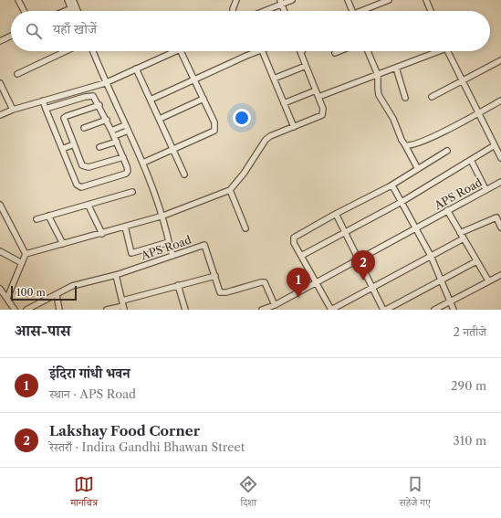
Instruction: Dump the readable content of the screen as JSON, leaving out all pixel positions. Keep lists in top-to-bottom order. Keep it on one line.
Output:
{"streets":{"street":["APS Road"]},"scale_bar":"100 m","page":{"search":"यहाँ खोजें","pins":["2","1"],"scale":"100 m","heading":["आस-पास","2 नतीजे"],"list":[{"mark":"1","name":"इंदिरा गांधी भवन","note":"स्थान · APS Road","value":"290 m"},{"mark":"2","name":"Lakshay Food Corner","note":"रेस्तराँ · Indira Gandhi Bhawan Street","value":"310 m"}],"nav":["मानचित्र","दिशा","सहेजे गए"]}}
